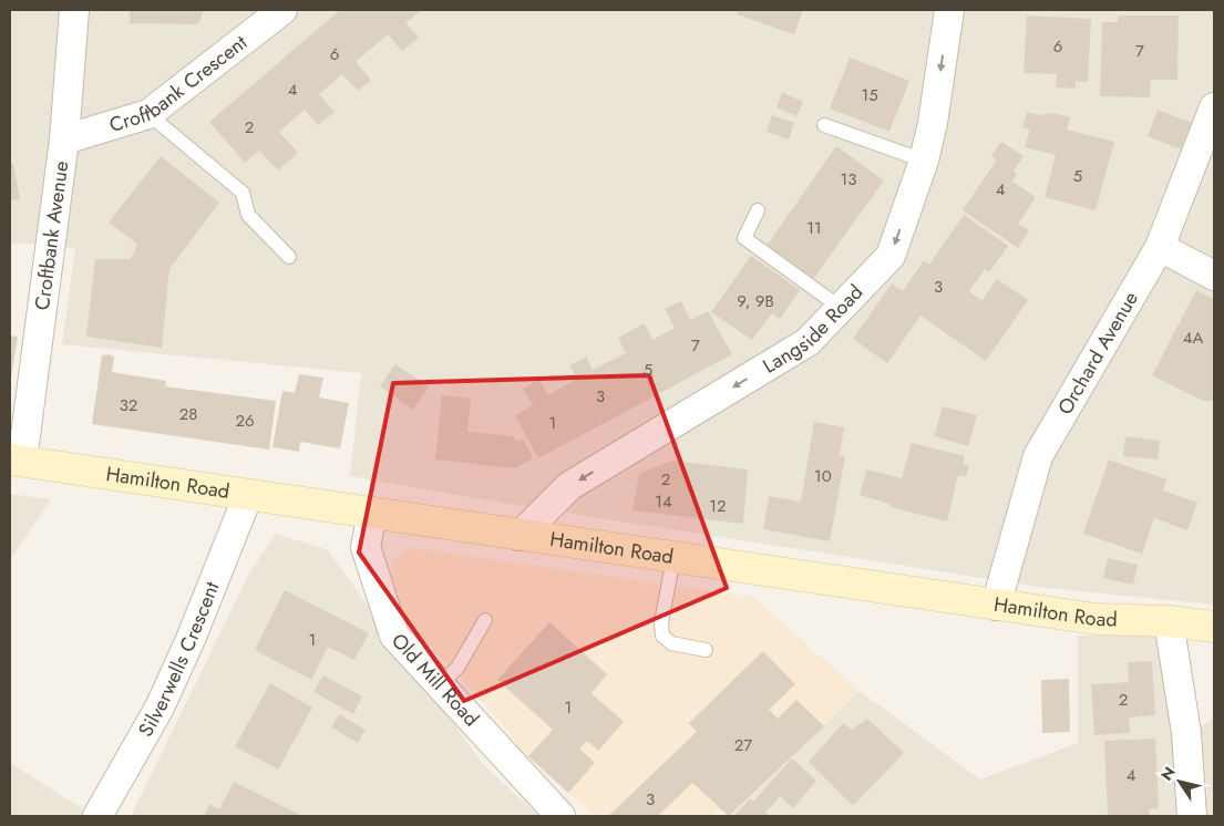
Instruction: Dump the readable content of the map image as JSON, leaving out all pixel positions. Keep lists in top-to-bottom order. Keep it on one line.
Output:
{"streets":{"main road":["Hamilton Road"],"street":["Croftbank Crescent","Croftbank Avenue","Langside Road","Orchard Avenue","Silverwells Crescent","Old Mill Road"]},"crossings":[["Croftbank Crescent","Croftbank Avenue"],["Croftbank Avenue","Hamilton Road"],["Langside Road","Hamilton Road"],["Orchard Avenue","Hamilton Road"],["Hamilton Road","Silverwells Crescent"],["Hamilton Road","Old Mill Road"]],"one_way":["Langside Road"],"house_numbers":["6","7","6","4","15","2","5","13","4","11","3","9, 9B","4A","7","5","3","32","28","26","1","10","2","14","12","1","2","1","27","4","3"],"north":"top left"}
